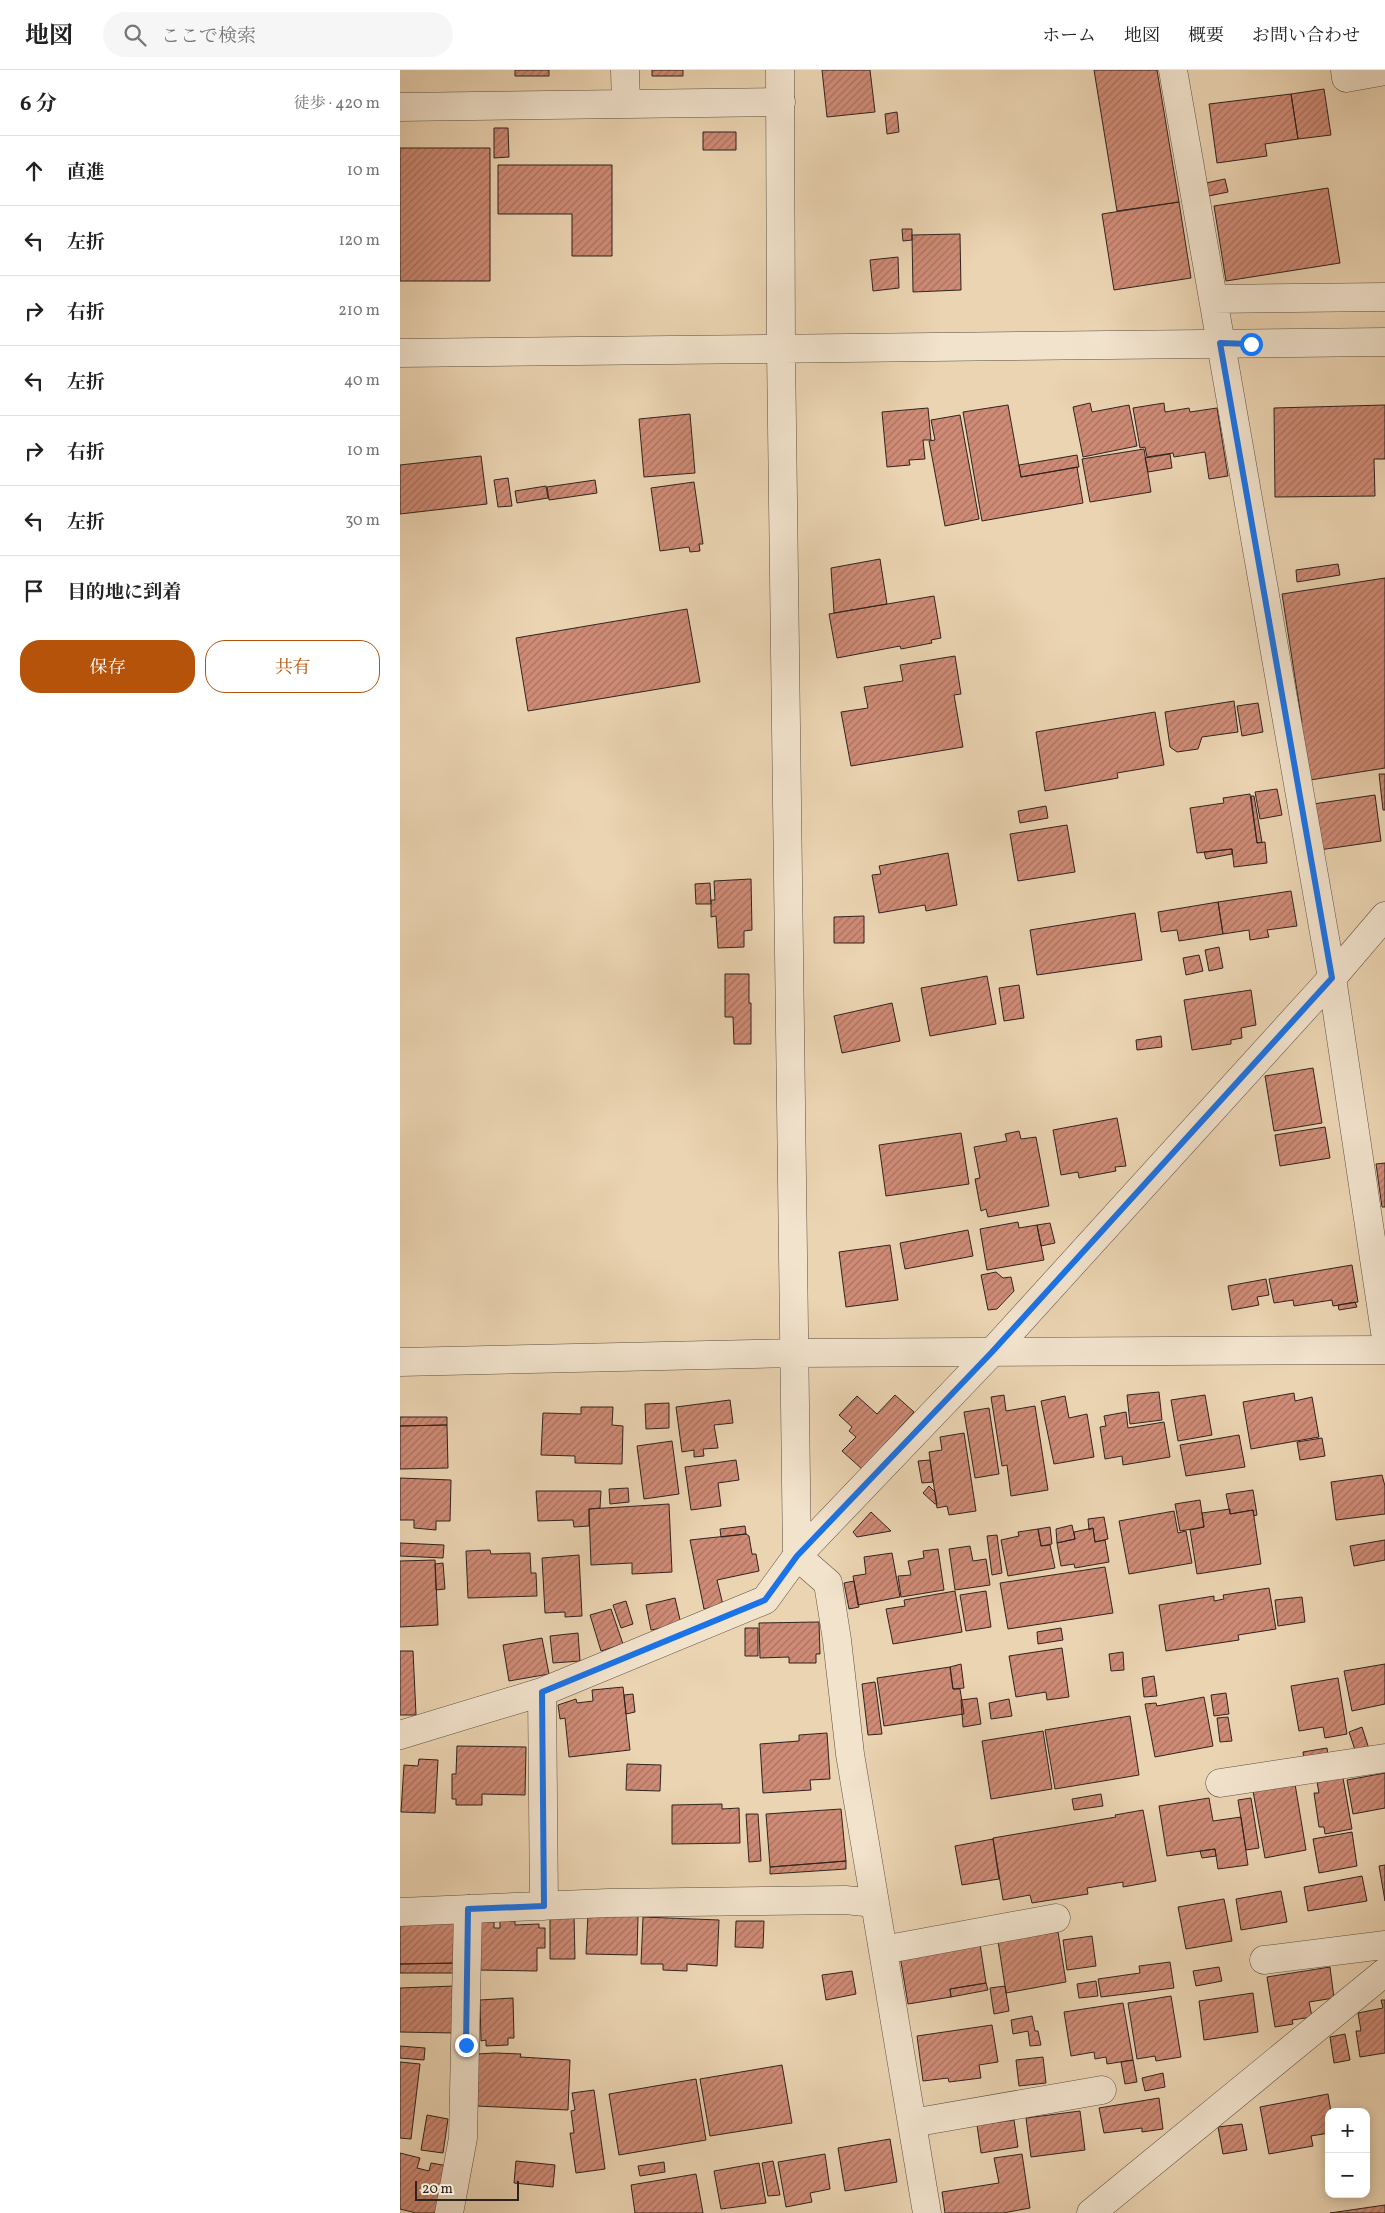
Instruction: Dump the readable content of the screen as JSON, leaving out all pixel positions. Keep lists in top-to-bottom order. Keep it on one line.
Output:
{"scale_bar":"20 m","page":{"header":"地図","search":"ここで検索","nav":["ホーム","地図","概要","お問い合わせ"],"heading":["6 分","徒歩 · 420 m"],"list":[["直進","10 m"],["左折","120 m"],["右折","210 m"],["左折","40 m"],["右折","10 m"],["左折","30 m"],"目的地に到着"],"buttons":["保存","共有"],"map_buttons":["+","−"],"scale":"20 m"}}
